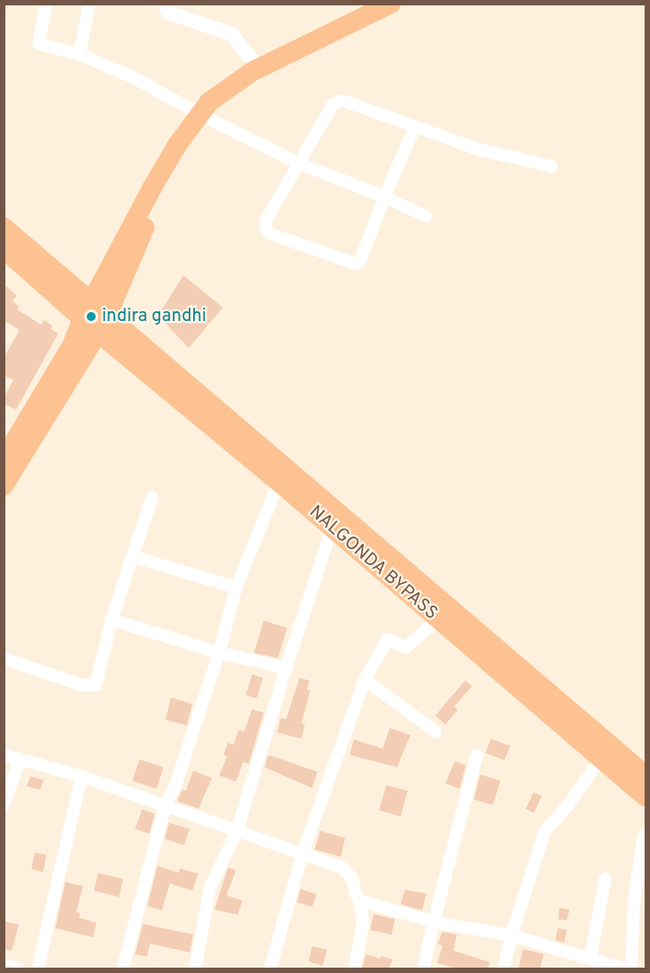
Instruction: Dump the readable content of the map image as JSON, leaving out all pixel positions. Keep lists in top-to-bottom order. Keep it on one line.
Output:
{"streets":{"highway":["NALGONDA BYPASS"]},"places":["indira gandhi"]}
